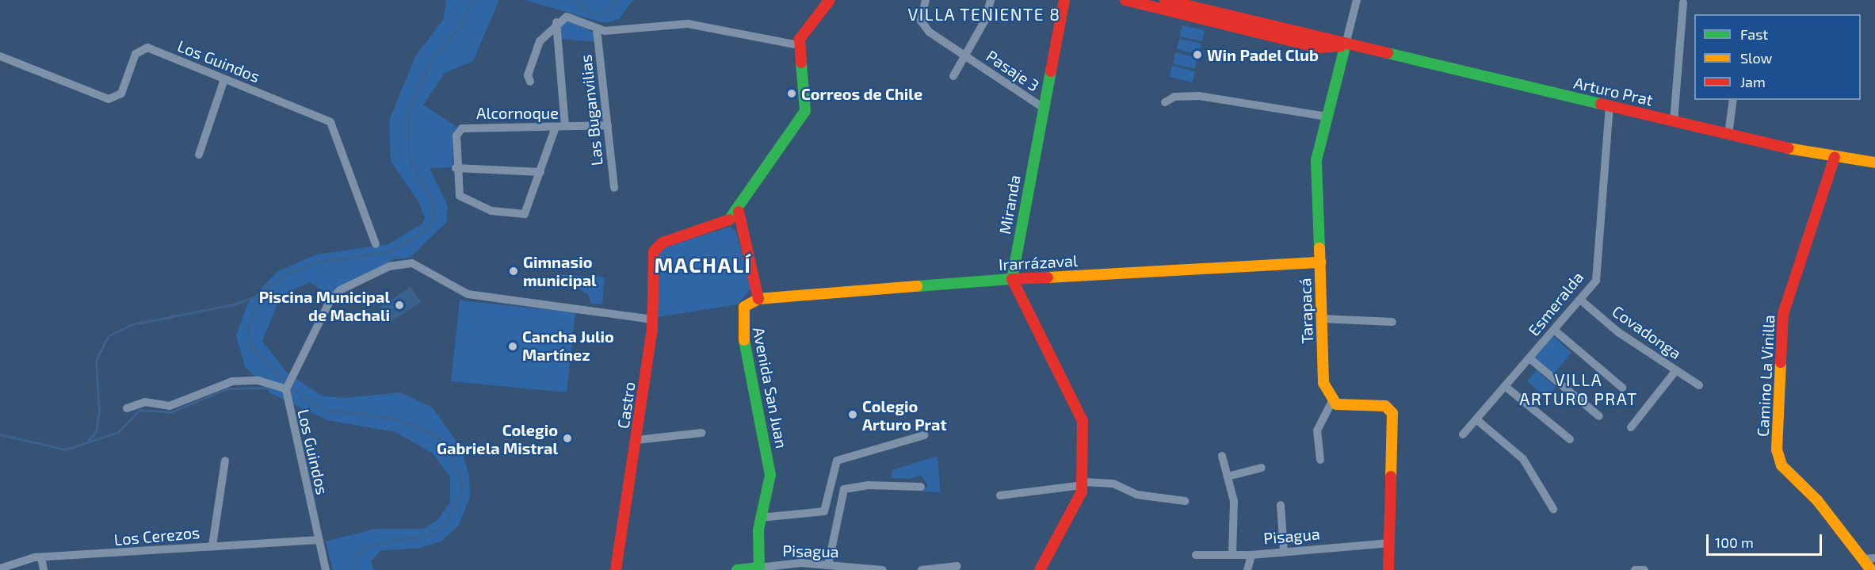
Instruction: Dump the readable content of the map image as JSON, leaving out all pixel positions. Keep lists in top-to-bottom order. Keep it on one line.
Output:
{"streets":{"main road":["Arturo Prat","Miranda","Irarrázaval","Tarapacá","Camino La Vinilla","Avenida San Juan","Castro","Pisagua"],"street":["Los Guindos","Pasaje 3","Las Buganvilias","Alcornoque","Esmeralda","Covadonga","Los Cerezos"]},"crossings":[["Los Guindos","Los Cerezos"],["Pasaje 3","Miranda"],["Arturo Prat","Esmeralda"],["Arturo Prat","Tarapacá"],["Arturo Prat","Camino La Vinilla"],["Las Buganvilias","Alcornoque"],["Miranda","Irarrázaval"],["Irarrázaval","Tarapacá"],["Irarrázaval","Avenida San Juan"],["Esmeralda","Covadonga"],["Avenida San Juan","Pisagua"]],"districts":["VILLA TENIENTE 8","MACHALÍ","VILLA ARTURO PRAT"],"places":["Win Padel Club","Correos de Chile","Gimnasio municipal","Piscina Municipal de Machali","Cancha Julio Martínez","Colegio Arturo Prat","Colegio Gabriela Mistral"],"legend":["Fast","Slow","Jam"],"scale_bar":"100 m"}
